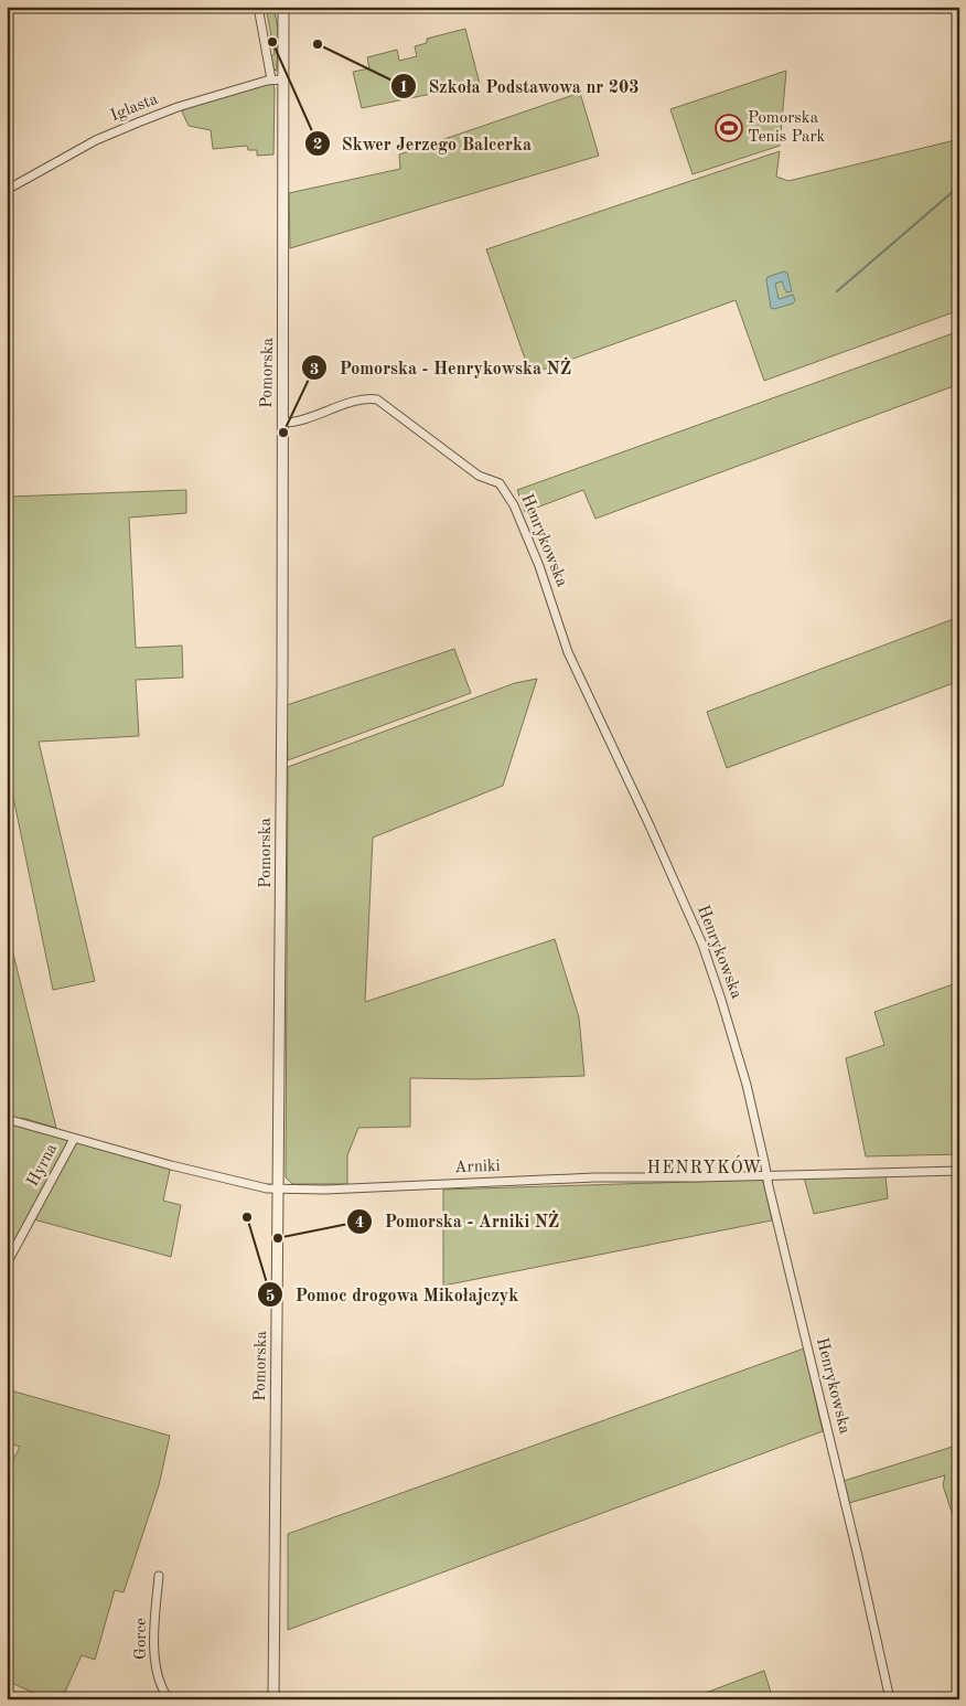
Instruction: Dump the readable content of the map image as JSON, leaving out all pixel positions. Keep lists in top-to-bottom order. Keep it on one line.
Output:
{"streets":{"street":["Iglasta","Pomorska","Henrykowska","Hyrna","Arniki","Gorce"]},"crossings":[["Iglasta","Pomorska"],["Pomorska","Henrykowska"],["Pomorska","Arniki"],["Henrykowska","Arniki"],["Hyrna","Arniki"]],"districts":["HENRYKÓW"],"places":{"other":["Skwer Jerzego Balcerka","Szkoła Podstawowa nr 203","Pomorska - Henrykowska NŻ","Pomoc drogowa Mikołajczyk","Pomorska - Arniki NŻ"],"sports":["Pomorska Tenis Park"]}}
